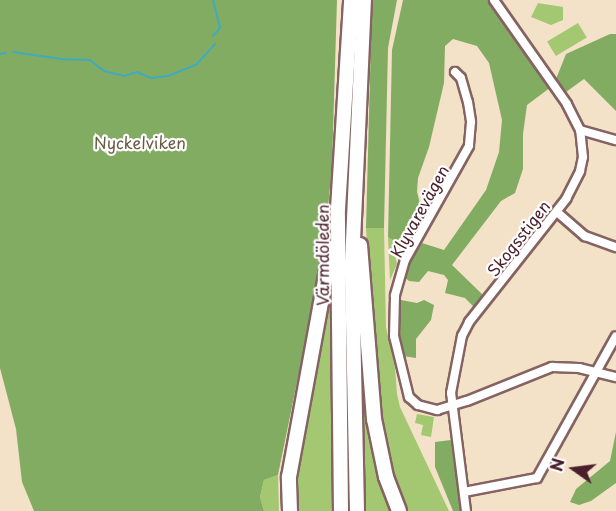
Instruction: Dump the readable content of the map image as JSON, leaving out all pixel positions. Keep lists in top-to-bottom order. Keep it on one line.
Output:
{"streets":{"highway":["Värmdöleden"],"street":["Klyvarevägen","Skogsstigen"]},"crossings":[["Klyvarevägen","Skogsstigen"]],"parks":["Nyckelviken"],"north":"left"}
